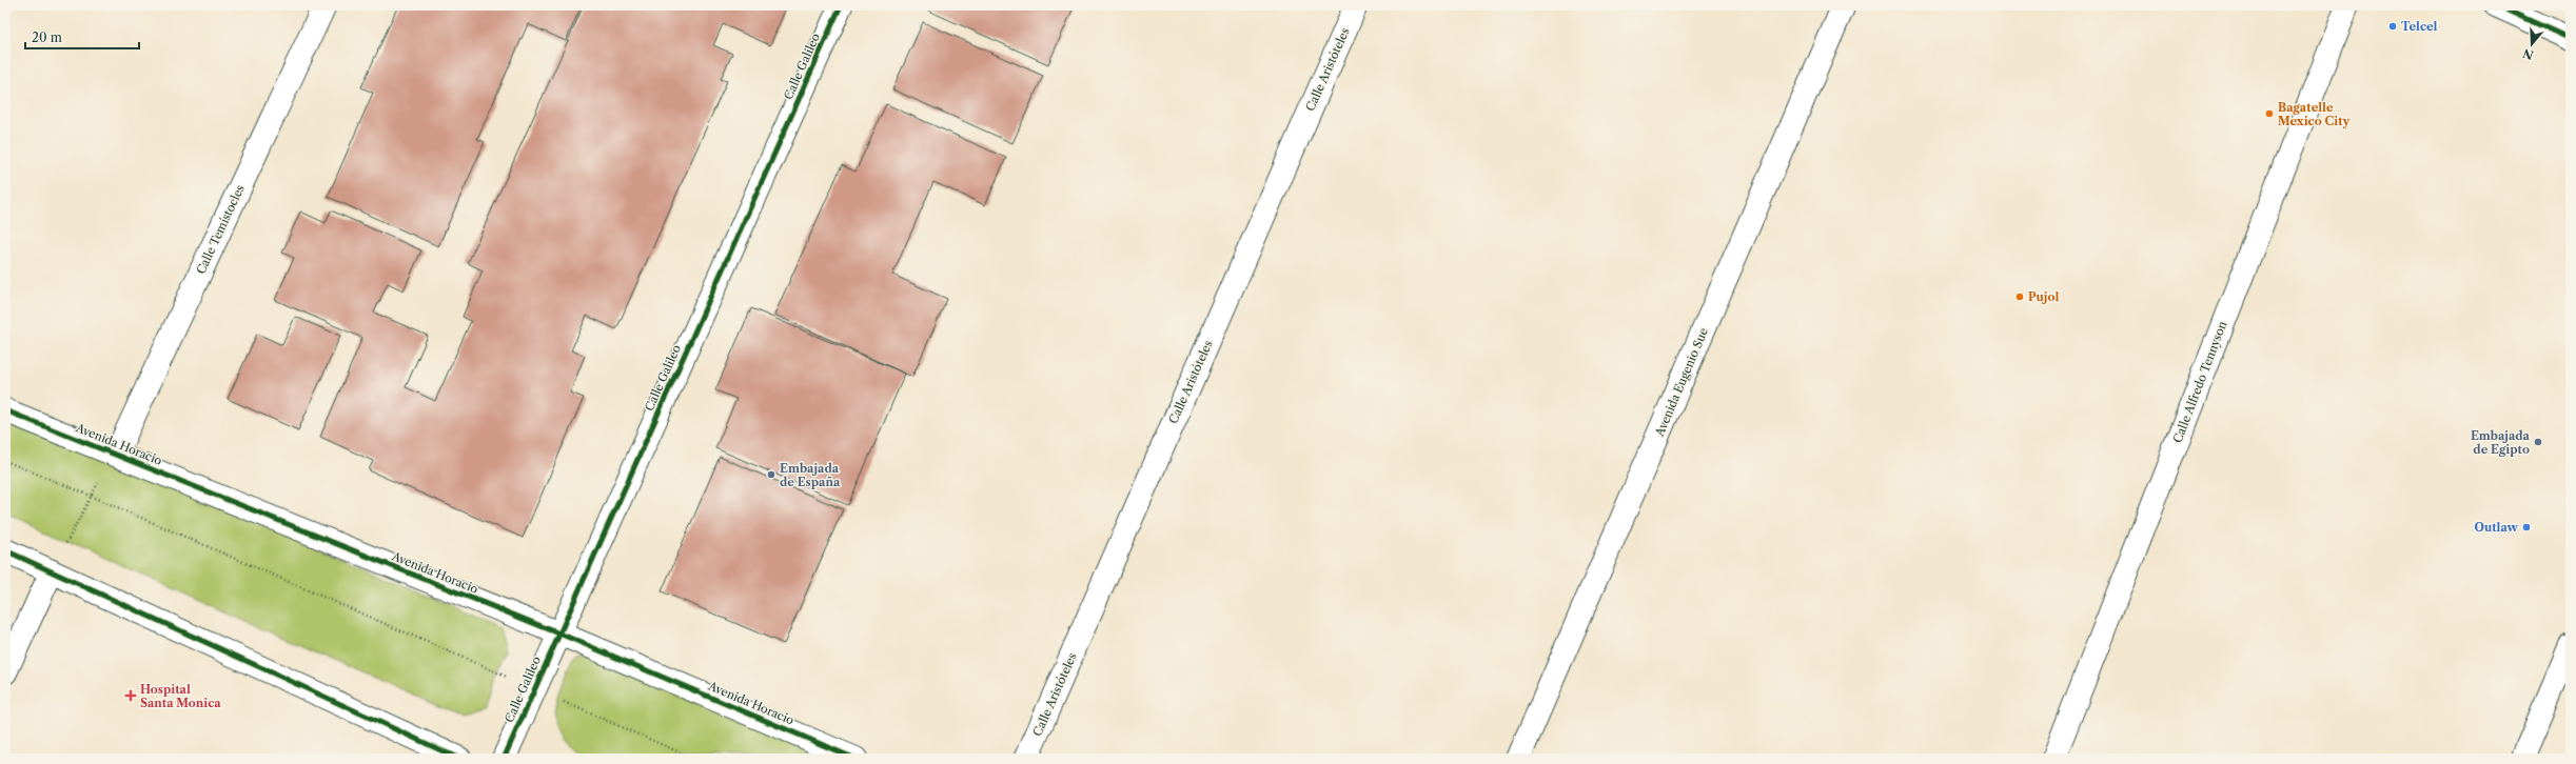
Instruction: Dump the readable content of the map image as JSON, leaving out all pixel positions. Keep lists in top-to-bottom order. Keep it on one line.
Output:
{"streets":{"street":["Calle Galileo","Calle Aristóteles","Calle Temístocles","Avenida Eugenio Sue","Calle Alfredo Tennyson","Avenida Horacio"]},"crossings":[["Calle Galileo","Avenida Horacio"],["Calle Temístocles","Avenida Horacio"]],"places":{"other":["Telcel","Bagatelle Mexico City","Pujol","Embajada de Egipto","Embajada de España","Outlaw"],"health":["Hospital Santa Monica"]},"scale_bar":"20 m","north":"bottom"}
